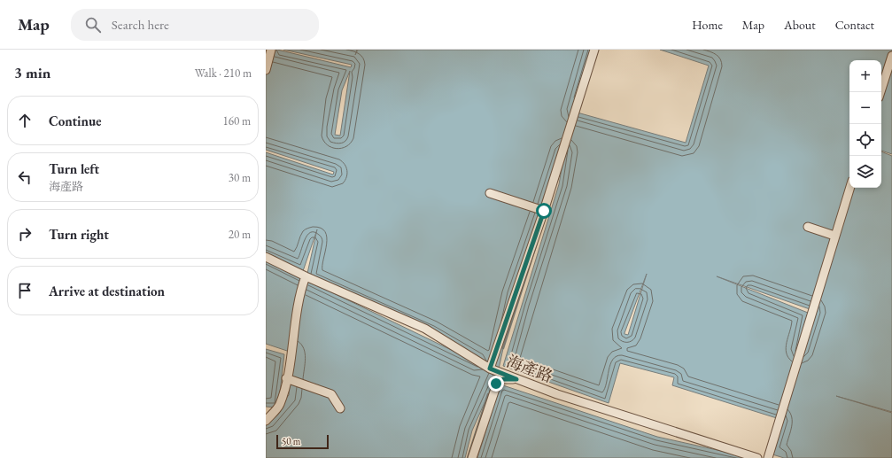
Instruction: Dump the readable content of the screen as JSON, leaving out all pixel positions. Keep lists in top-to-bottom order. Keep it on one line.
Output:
{"streets":{"street":["海產路"]},"scale_bar":"50 m","page":{"header":"Map","search":"Search here","nav":["Home","Map","About","Contact"],"heading":["3 min","Walk · 210 m"],"map_buttons":["+","−"],"list":[["Continue","160 m"],["Turn left","海產路","30 m"],["Turn right","20 m"],"Arrive at destination"],"scale":"50 m"}}
